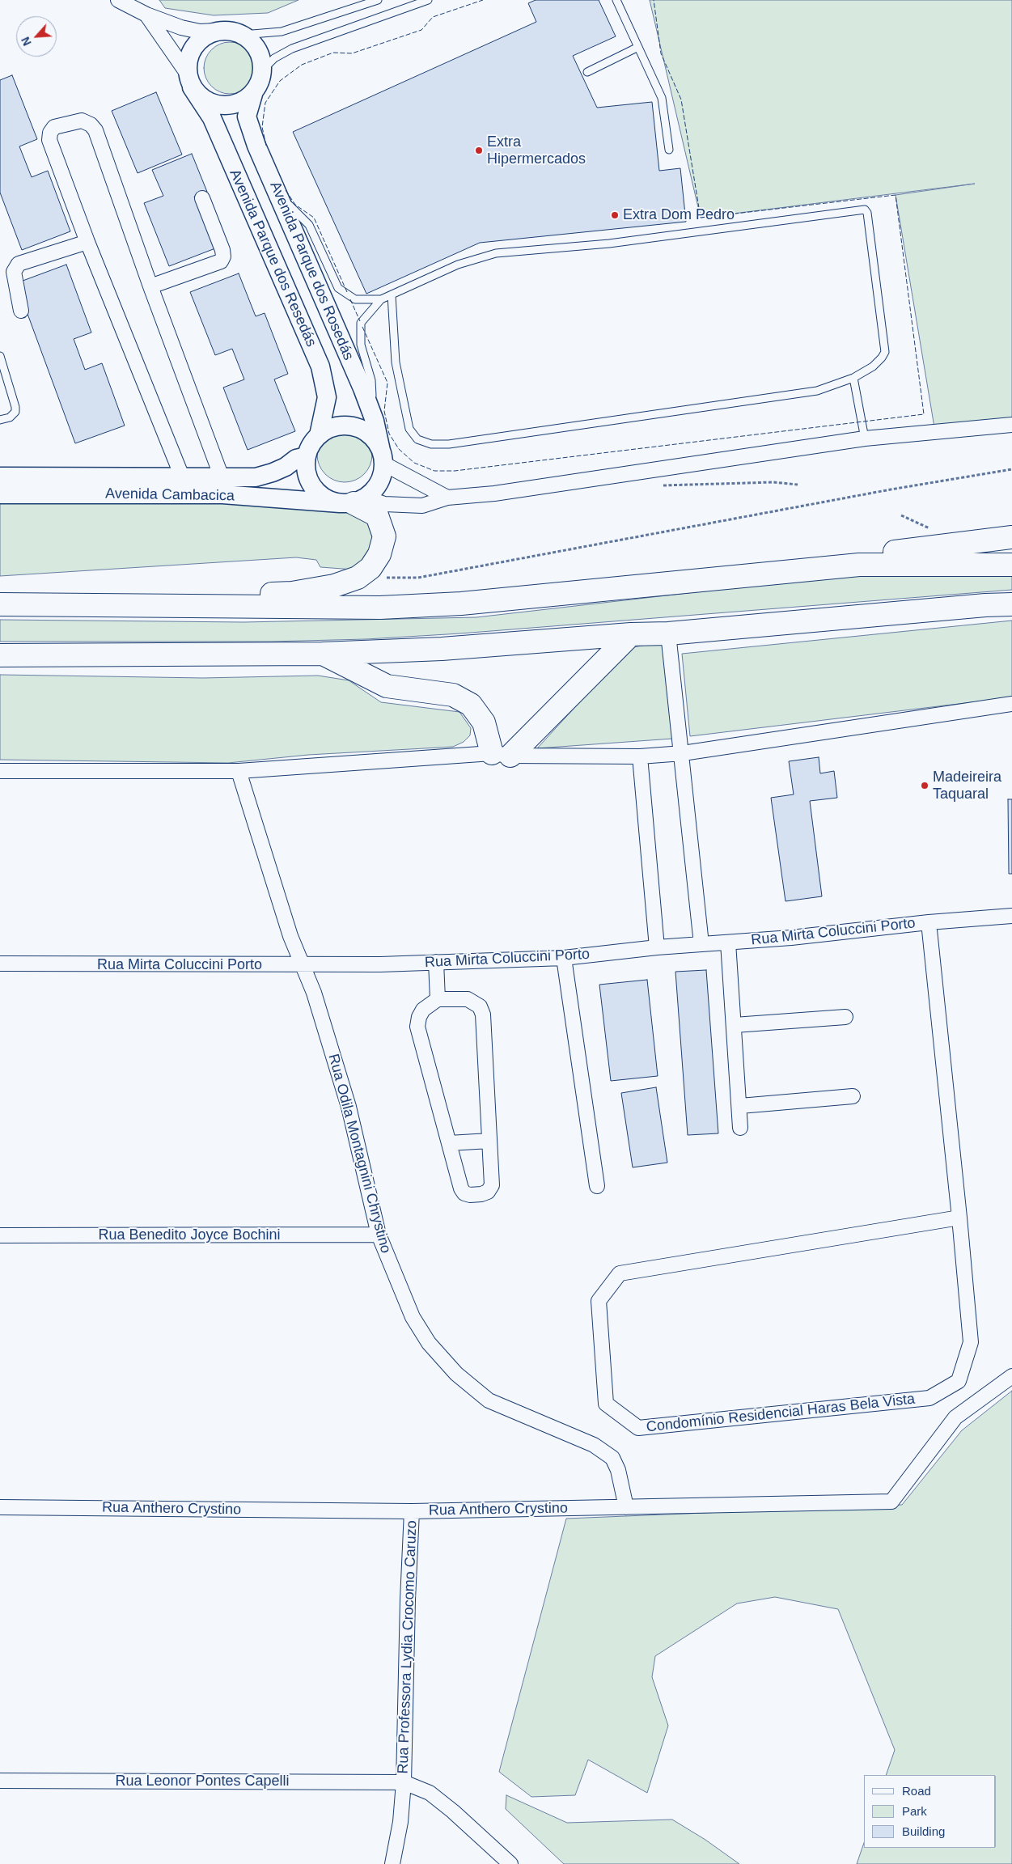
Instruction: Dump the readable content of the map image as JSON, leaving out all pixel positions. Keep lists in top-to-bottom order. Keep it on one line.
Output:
{"streets":{"street":["Avenida Parque dos Resedás","Avenida Parque dos Rosedás","Avenida Cambacica","Rua Mirta Coluccini Porto","Rua Odila Montagnini Chrystino","Rua Benedito Joyce Bochini","Condomínio Residencial Haras Bela Vista","Rua Anthero Crystino","Rua Professora Lydia Crocomo Caruzo","Rua Leonor Pontes Capelli"]},"crossings":[["Avenida Parque dos Resedás","Avenida Parque dos Rosedás"],["Avenida Parque dos Resedás","Avenida Cambacica"],["Avenida Parque dos Rosedás","Avenida Cambacica"],["Rua Mirta Coluccini Porto","Rua Odila Montagnini Chrystino"],["Rua Mirta Coluccini Porto","Condomínio Residencial Haras Bela Vista"],["Rua Odila Montagnini Chrystino","Rua Benedito Joyce Bochini"],["Rua Odila Montagnini Chrystino","Rua Anthero Crystino"],["Rua Anthero Crystino","Rua Professora Lydia Crocomo Caruzo"],["Rua Professora Lydia Crocomo Caruzo","Rua Leonor Pontes Capelli"]],"places":["Extra Hipermercados","Extra Dom Pedro","Madeireira Taquaral"],"legend":["Road","Park","Building"],"north":"bottom left"}
